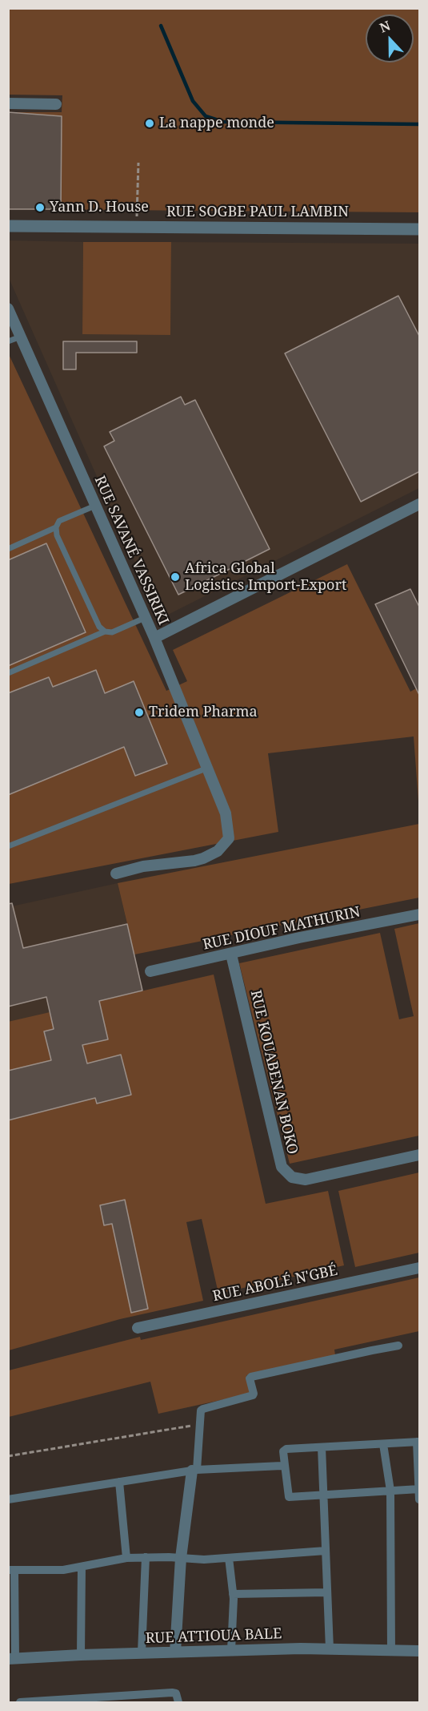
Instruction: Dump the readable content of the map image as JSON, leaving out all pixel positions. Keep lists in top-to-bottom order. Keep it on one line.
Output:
{"streets":{"street":["RUE SOGBE PAUL LAMBIN","RUE SAVANÉ VASSIRIKI","RUE DIOUF MATHURIN","RUE KOUABENAN BOKO","RUE ABOLÉ N'GBÉ","RUE ATTIOUA BALE"]},"crossings":[["RUE DIOUF MATHURIN","RUE KOUABENAN BOKO"]],"places":["La nappe monde","Yann D. House","Africa Global Logistics Import-Export","Tridem Pharma"],"north":"top"}
